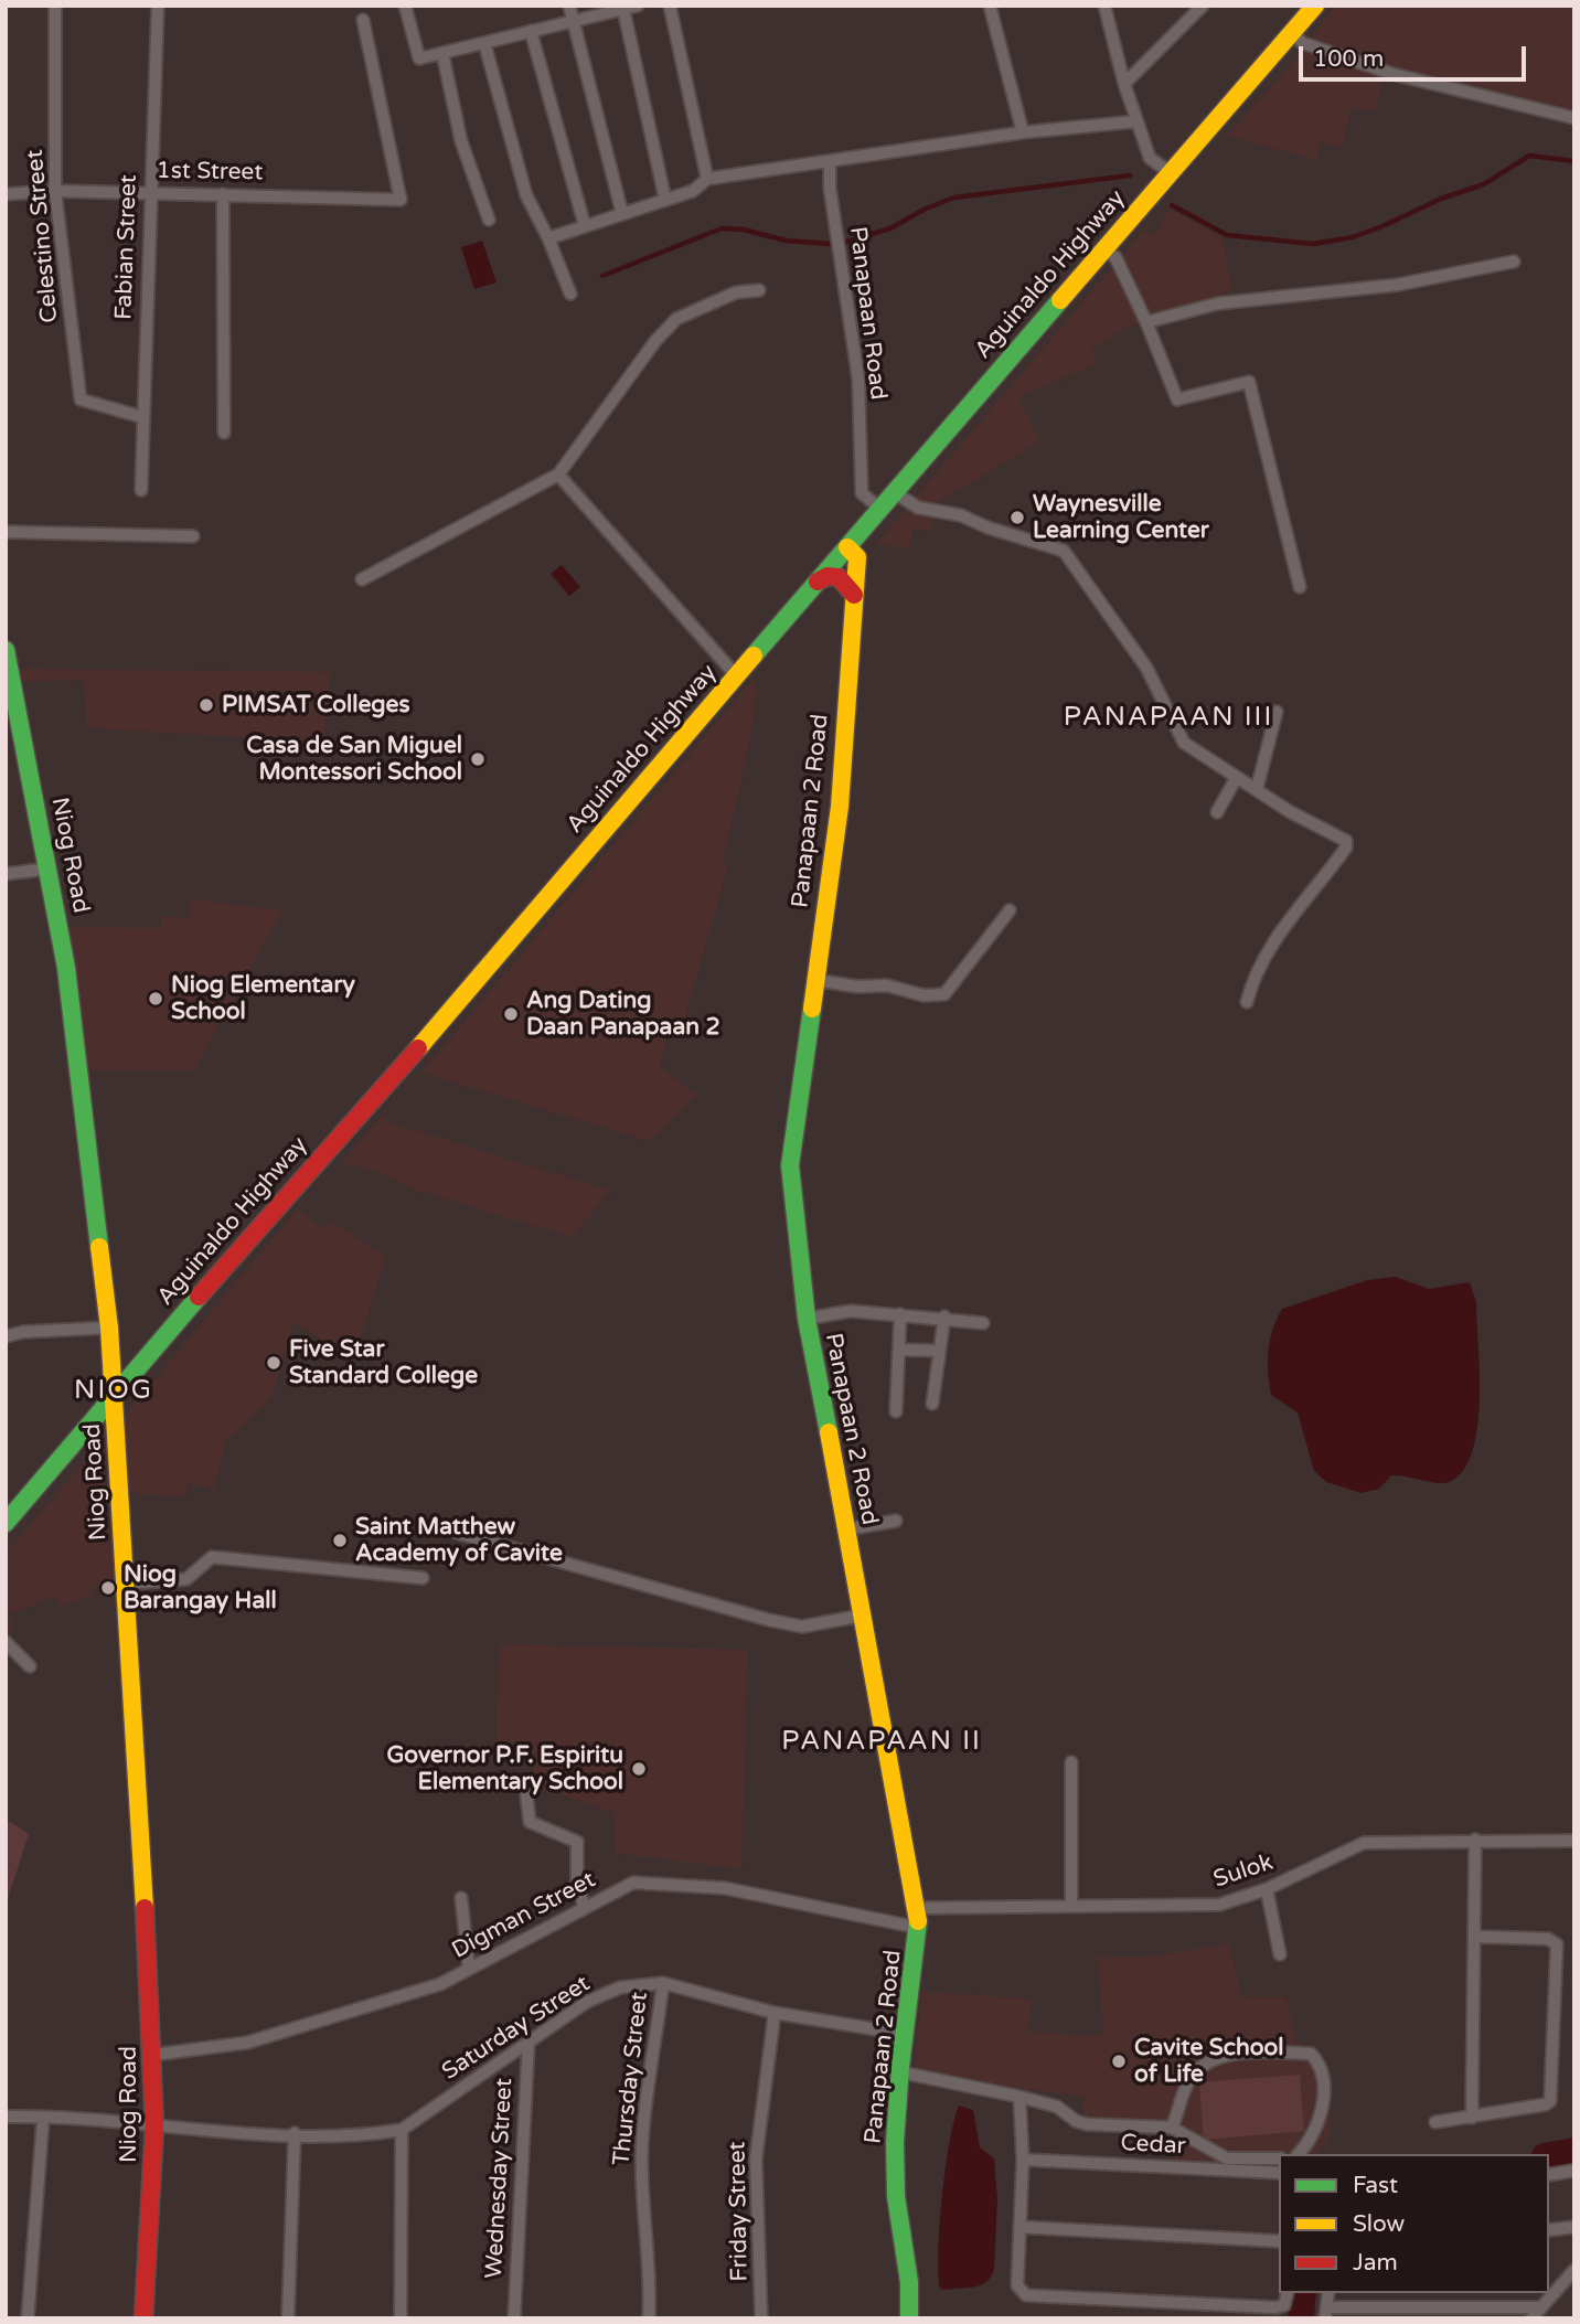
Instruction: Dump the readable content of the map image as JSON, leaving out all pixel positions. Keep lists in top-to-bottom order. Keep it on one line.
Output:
{"streets":{"main road":["Aguinaldo Highway","Panapaan 2 Road","Niog Road"],"street":["1st Street","Celestino Street","Fabian Street","Panapaan Road","Sulok","Digman Street","Saturday Street","Thursday Street","Cedar","Wednesday Street","Friday Street"]},"crossings":[["1st Street","Celestino Street"],["1st Street","Fabian Street"],["Celestino Street","Fabian Street"],["Aguinaldo Highway","Panapaan Road"],["Aguinaldo Highway","Panapaan 2 Road"],["Aguinaldo Highway","Niog Road"],["Panapaan 2 Road","Sulok"],["Panapaan 2 Road","Digman Street"],["Panapaan 2 Road","Saturday Street"],["Niog Road","Digman Street"],["Saturday Street","Thursday Street"],["Saturday Street","Wednesday Street"],["Saturday Street","Friday Street"]],"districts":["PANAPAAN III","NIOG","PANAPAAN II"],"places":["Waynesville Learning Center","PIMSAT Colleges","Casa de San Miguel Montessori School","Niog Elementary School","Ang Dating Daan Panapaan 2","Five Star Standard College","Saint Matthew Academy of Cavite","Niog Barangay Hall","Governor P.F. Espiritu Elementary School","Cavite School of Life"],"legend":["Fast","Slow","Jam"],"scale_bar":"100 m"}
